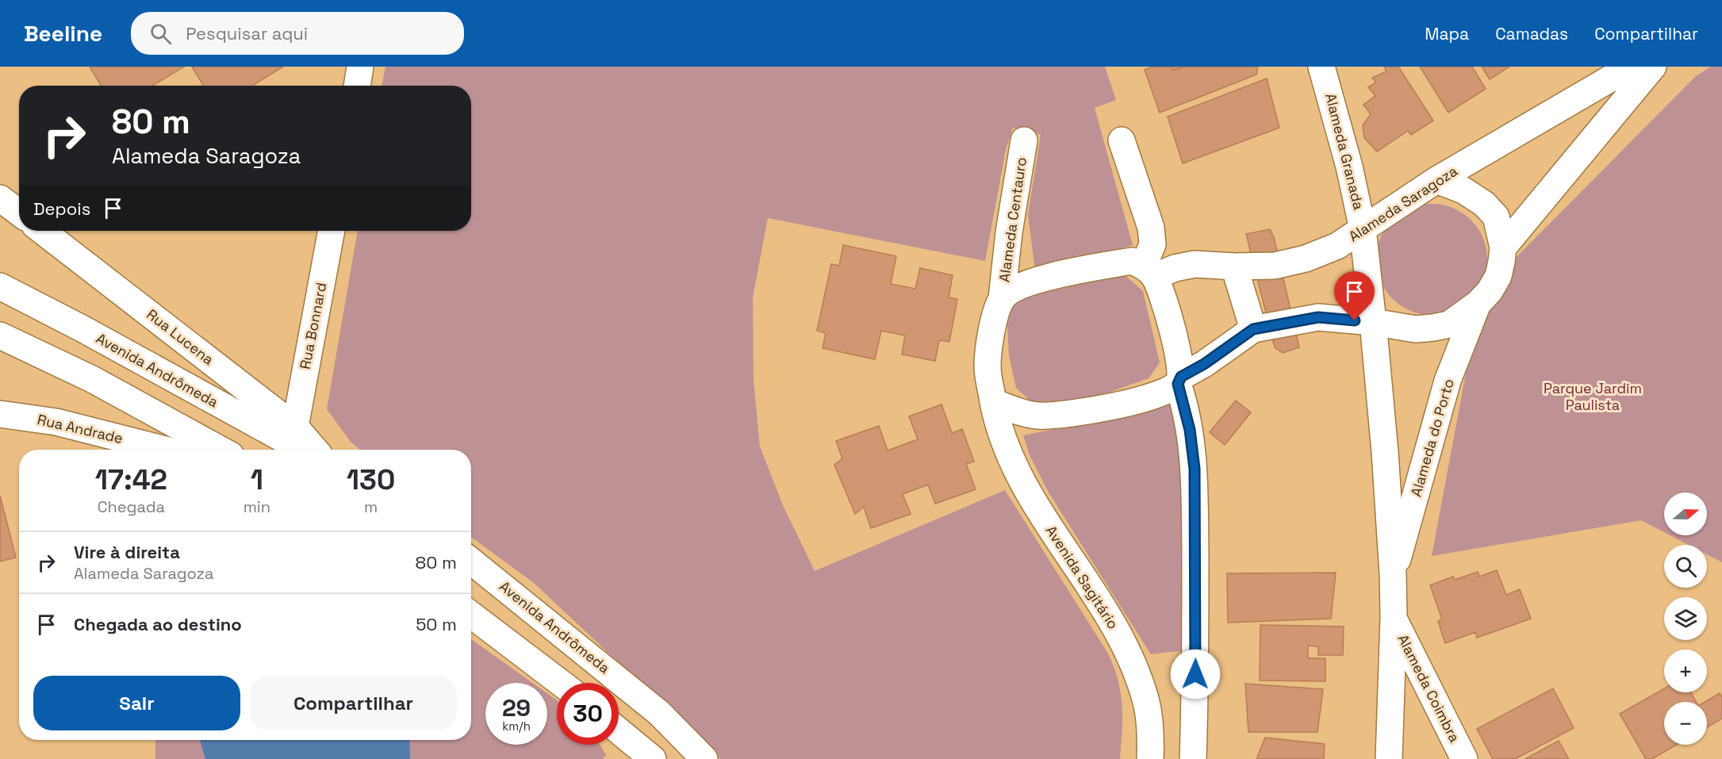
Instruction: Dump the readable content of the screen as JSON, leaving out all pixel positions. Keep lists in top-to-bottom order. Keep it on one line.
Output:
{"streets":{"street":["Alameda Granada","Alameda Saragoza","Alameda Centauro","Rua Bonnard","Rua Lucena","Avenida Andrômeda","Rua Andrade","Alameda do Porto","Avenida Sagitário","Alameda Coimbra"]},"crossings":[["Alameda Granada","Alameda Saragoza"],["Alameda Granada","Alameda do Porto"],["Alameda Saragoza","Alameda do Porto"],["Alameda Centauro","Avenida Sagitário"],["Rua Bonnard","Rua Lucena"],["Alameda do Porto","Alameda Coimbra"]],"parks":["Parque Jardim Paulista"],"north":"right","page":{"header":"Beeline","search":"Pesquisar aqui","nav":["Mapa","Camadas","Compartilhar"],"turn":["80 m","Alameda Saragoza"],"then":"Depois","eta":["17:42","Chegada","1","min","130","m"],"map_buttons":["+","−"],"list":[{"name":"Vire à direita","note":"Alameda Saragoza","value":"80 m"},{"name":"Chegada ao destino","value":"50 m"}],"buttons":["Sair","Compartilhar"],"speed":"29 km/h","limit":"30"}}
